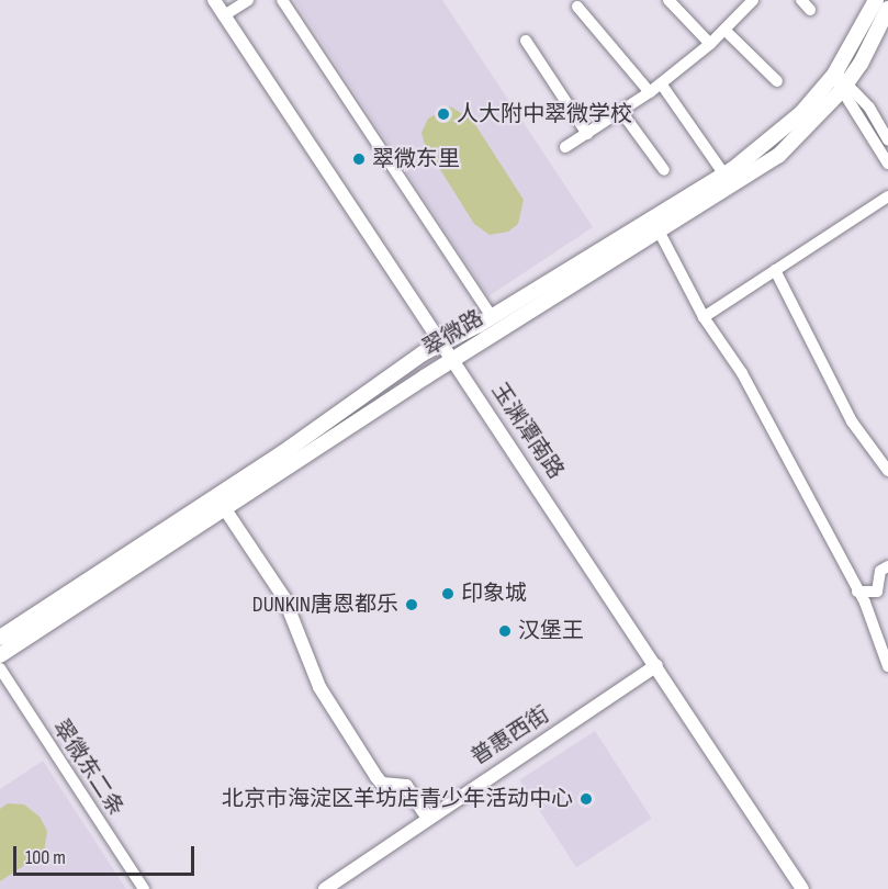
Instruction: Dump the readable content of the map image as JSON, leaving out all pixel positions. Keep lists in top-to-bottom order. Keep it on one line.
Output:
{"streets":{"main road":["翠微路"],"street":["玉渊潭南路","普惠西街","翠微东二条"]},"crossings":[["翠微路","玉渊潭南路"],["玉渊潭南路","普惠西街"]],"places":["人大附中翠微学校","翠微东里","印象城","DUNKIN唐恩都乐","汉堡王","北京市海淀区羊坊店青少年活动中心"],"scale_bar":"100 m"}
